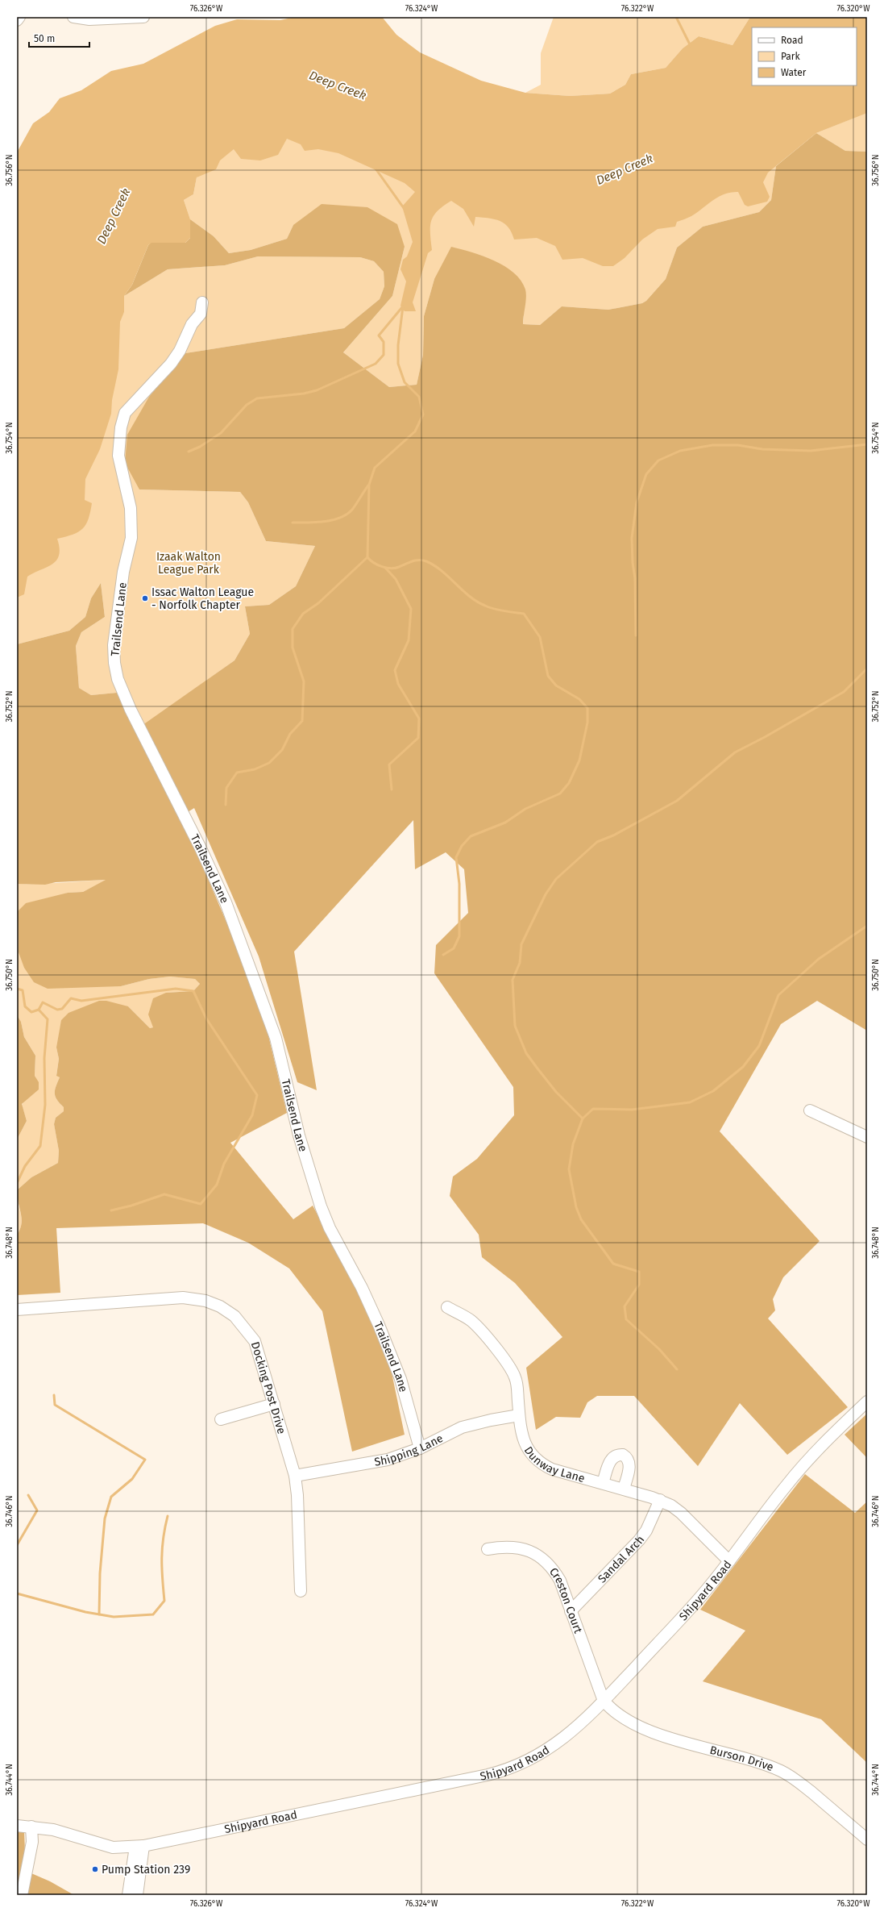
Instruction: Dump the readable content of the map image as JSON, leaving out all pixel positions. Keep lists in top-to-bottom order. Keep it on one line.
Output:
{"streets":{"street":["Trailsend Lane","Docking Post Drive","Shipping Lane","Dunway Lane","Sandal Arch","Shipyard Road","Creston Court","Burson Drive"]},"crossings":[["Trailsend Lane","Shipping Lane"],["Docking Post Drive","Shipping Lane"],["Shipping Lane","Dunway Lane"],["Dunway Lane","Sandal Arch"],["Dunway Lane","Shipyard Road"],["Sandal Arch","Creston Court"],["Shipyard Road","Creston Court"],["Shipyard Road","Burson Drive"],["Creston Court","Burson Drive"]],"water":["Deep Creek"],"parks":["Izaak Walton League Park"],"places":["Issac Walton League - Norfolk Chapter","Pump Station 239"],"legend":["Road","Park","Water"],"scale_bar":"50 m","coordinates":["76.326°W","76.324°W","76.322°W","76.320°W","36.756°N","36.754°N","36.752°N","36.750°N","36.748°N","36.746°N","36.744°N"]}
